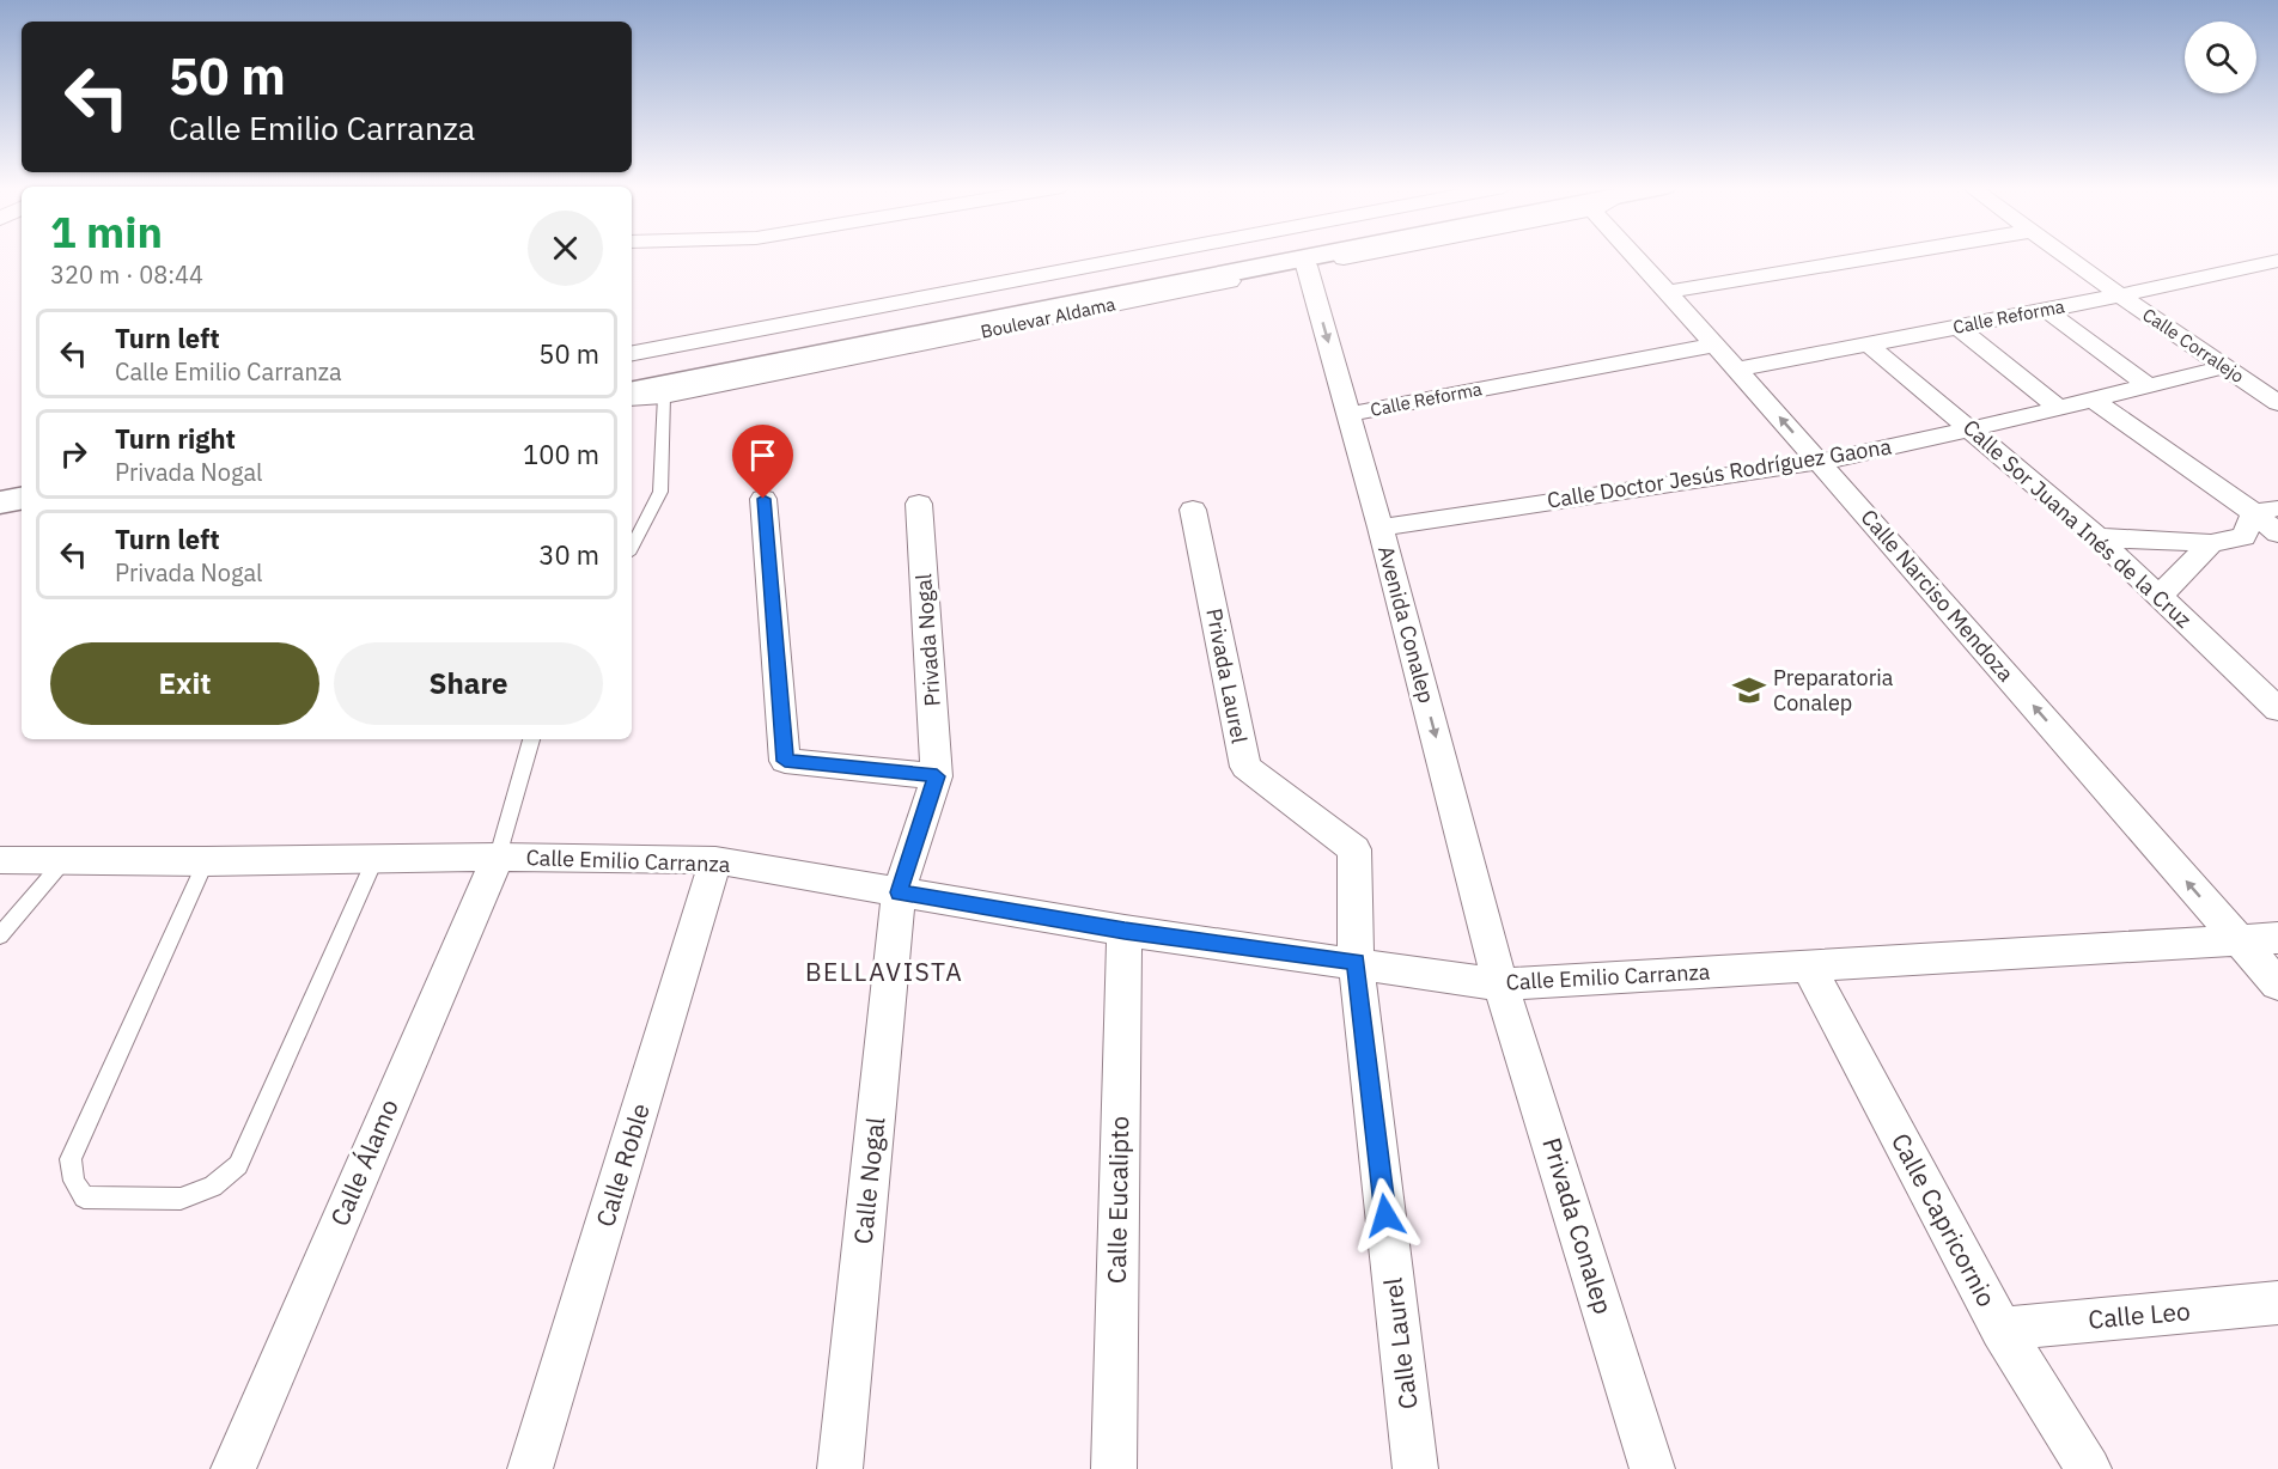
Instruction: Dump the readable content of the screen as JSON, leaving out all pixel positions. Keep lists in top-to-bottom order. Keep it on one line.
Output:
{"streets":{"street":["Calle Reforma","Boulevar Aldama","Calle Corralejo","Calle Doctor Jesús Rodríguez Gaona","Calle Sor Juana Inés de la Cruz","Calle Narciso Mendoza","Avenida Conalep","Privada Nogal","Privada Laurel","Calle Emilio Carranza","Calle Álamo","Calle Roble","Calle Nogal","Calle Eucalipto","Calle Capricornio","Privada Conalep","Calle Leo","Calle Laurel"]},"crossings":[["Calle Reforma","Calle Corralejo"],["Calle Reforma","Calle Sor Juana Inés de la Cruz"],["Calle Reforma","Calle Narciso Mendoza"],["Calle Reforma","Avenida Conalep"],["Boulevar Aldama","Avenida Conalep"],["Calle Corralejo","Calle Doctor Jesús Rodríguez Gaona"],["Calle Doctor Jesús Rodríguez Gaona","Calle Sor Juana Inés de la Cruz"],["Calle Doctor Jesús Rodríguez Gaona","Calle Narciso Mendoza"],["Calle Doctor Jesús Rodríguez Gaona","Avenida Conalep"],["Calle Narciso Mendoza","Calle Emilio Carranza"],["Avenida Conalep","Calle Emilio Carranza"],["Avenida Conalep","Privada Conalep"],["Privada Nogal","Calle Emilio Carranza"],["Privada Nogal","Calle Nogal"],["Privada Laurel","Calle Emilio Carranza"],["Privada Laurel","Calle Laurel"],["Calle Emilio Carranza","Calle Álamo"],["Calle Emilio Carranza","Calle Roble"],["Calle Emilio Carranza","Calle Nogal"],["Calle Emilio Carranza","Calle Eucalipto"],["Calle Emilio Carranza","Calle Capricornio"],["Calle Emilio Carranza","Privada Conalep"],["Calle Emilio Carranza","Calle Laurel"],["Calle Capricornio","Calle Leo"]],"one_way":["Avenida Conalep"],"districts":["BELLAVISTA"],"places":{"school or university":["Preparatoria Conalep"]},"page":{"turn":["50 m","Calle Emilio Carranza"],"heading":["1 min","320 m · 08:44"],"list":[{"name":"Turn left","note":"Calle Emilio Carranza","value":"50 m"},{"name":"Turn right","note":"Privada Nogal","value":"100 m"},{"name":"Turn left","note":"Privada Nogal","value":"30 m"}],"buttons":["Exit","Share"]}}
